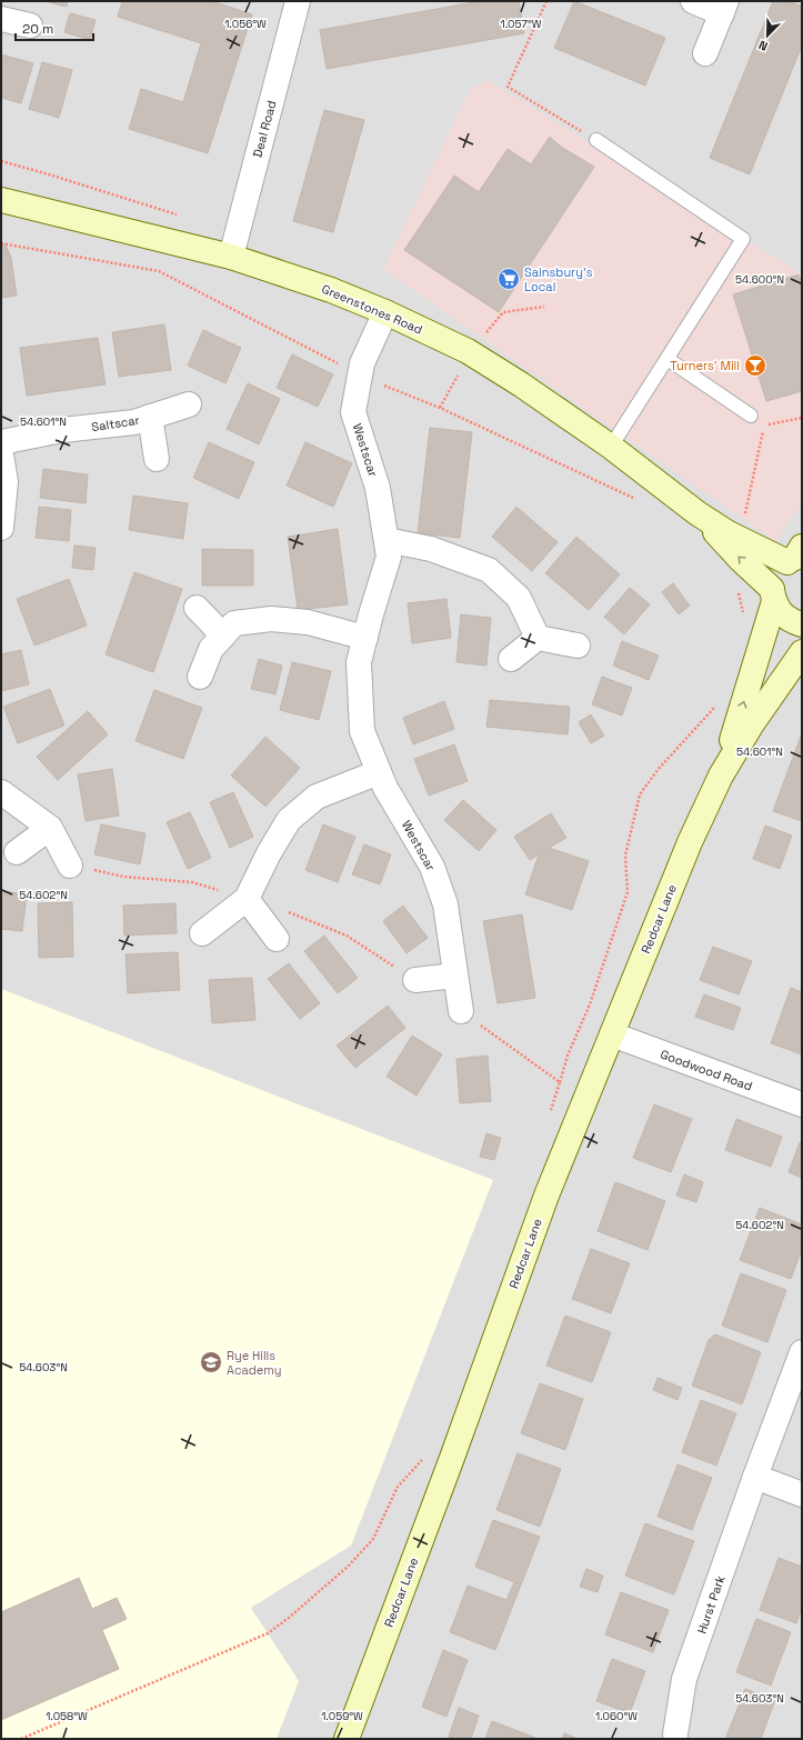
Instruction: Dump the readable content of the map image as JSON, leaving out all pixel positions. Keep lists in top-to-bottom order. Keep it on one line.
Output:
{"streets":{"main road":["Greenstones Road","Redcar Lane"],"street":["Deal Road","Saltscar","Westscar","Goodwood Road","Hurst Park"]},"crossings":[["Deal Road","Greenstones Road"],["Greenstones Road","Westscar"],["Greenstones Road","Redcar Lane"],["Redcar Lane","Goodwood Road"]],"places":{"supermarket":["Sainsbury's Local"],"bar":["Turners' Mill"],"school or university":["Rye Hills Academy"]},"scale_bar":"20 m","north":"bottom left","coordinates":["1.056°W","1.057°W","54.600°N","54.601°N","54.602°N","54.603°N","1.058°W","1.059°W","1.060°W"]}
